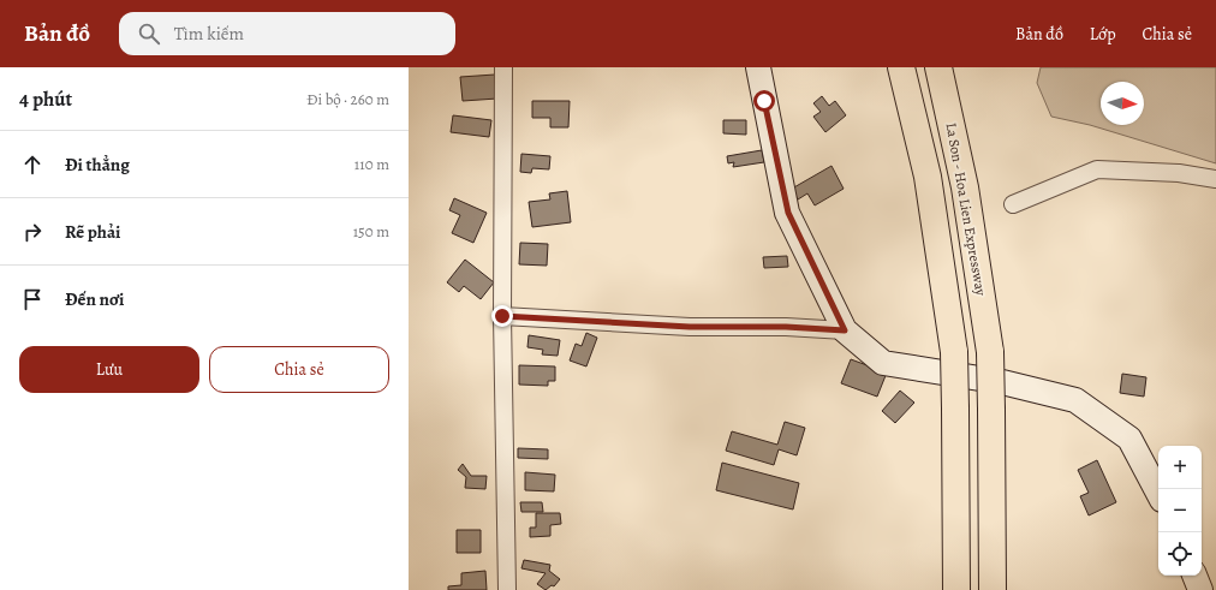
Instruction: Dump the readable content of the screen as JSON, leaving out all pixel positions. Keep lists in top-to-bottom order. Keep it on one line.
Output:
{"streets":{"highway":["La Son - Hoa Lien Expressway"]},"north":"right","page":{"header":"Bản đồ","search":"Tìm kiếm","nav":["Bản đồ","Lớp","Chia sẻ"],"heading":["4 phút","Đi bộ · 260 m"],"list":[["Đi thẳng","110 m"],["Rẽ phải","150 m"],"Đến nơi"],"buttons":["Lưu","Chia sẻ"],"map_buttons":["+","−"]}}
